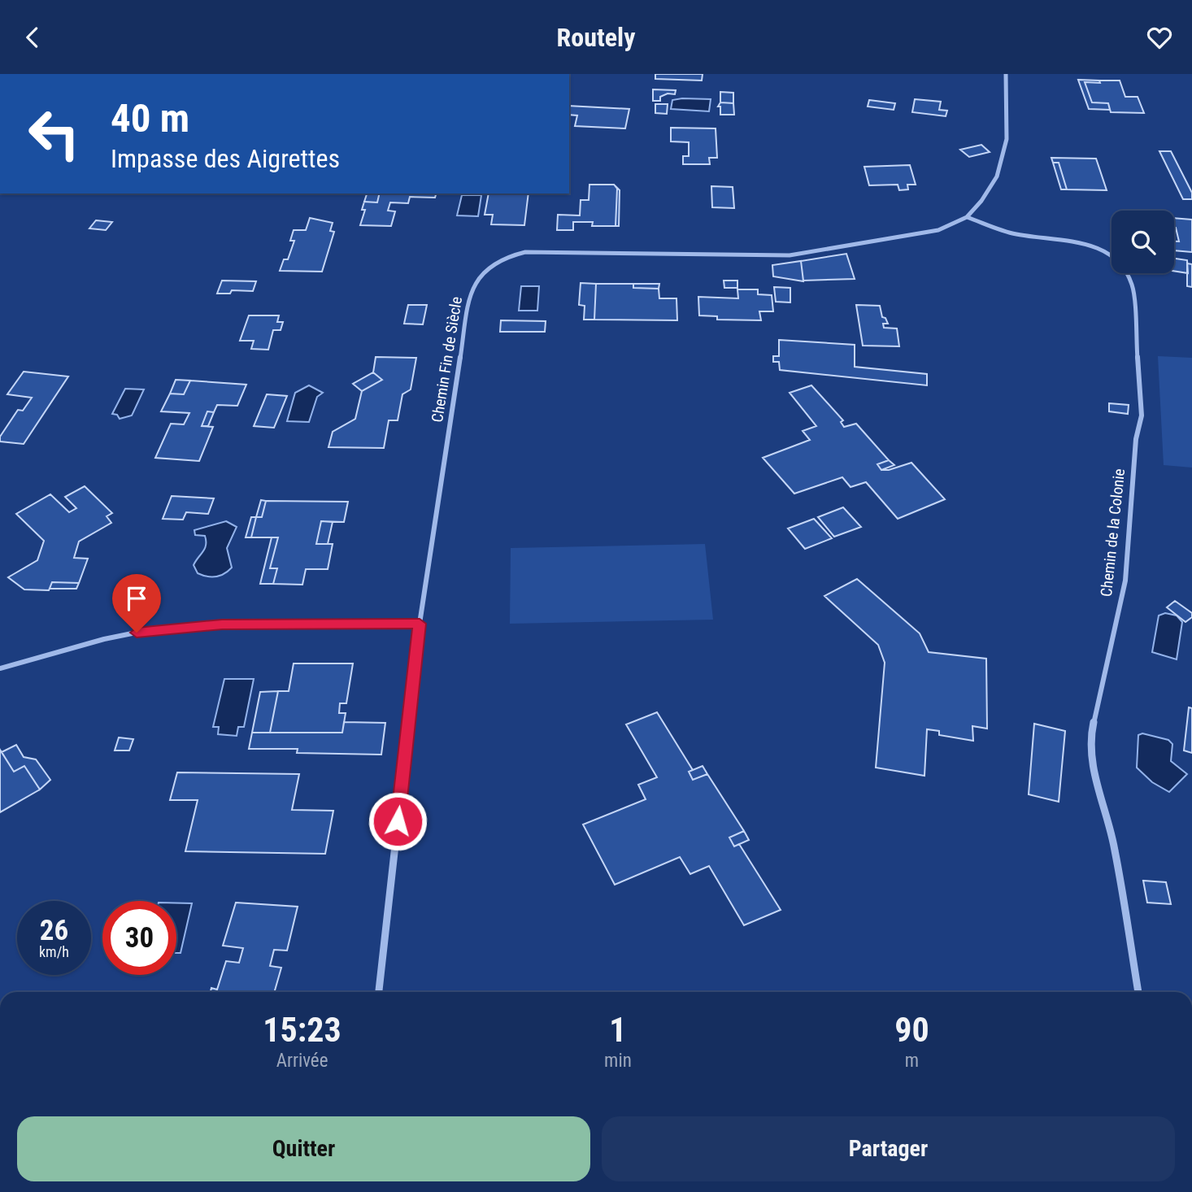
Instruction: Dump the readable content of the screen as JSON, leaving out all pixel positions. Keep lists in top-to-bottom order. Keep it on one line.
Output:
{"streets":{"street":["Chemin Fin de Siècle","Chemin de la Colonie"]},"crossings":[["Chemin Fin de Siècle","Chemin de la Colonie"]],"page":{"header":"Routely","turn":["40 m","Impasse des Aigrettes"],"speed":"26 km/h","limit":"30","eta":["15:23","Arrivée","1","min","90","m"],"buttons":["Quitter","Partager"]}}
